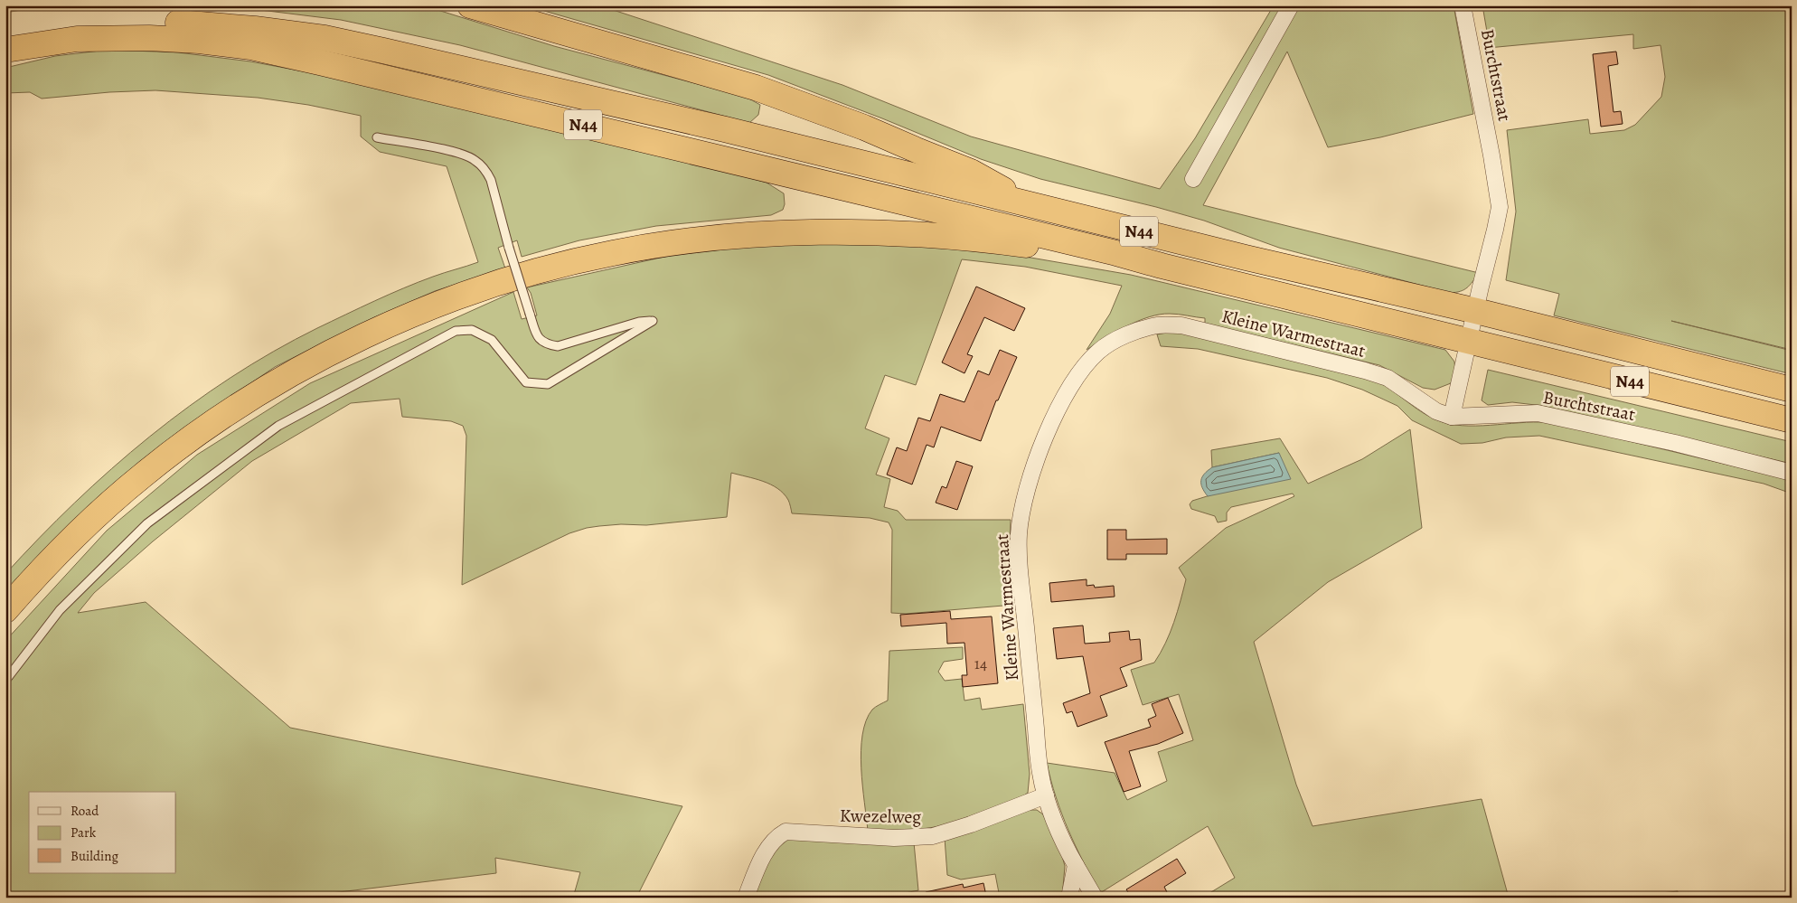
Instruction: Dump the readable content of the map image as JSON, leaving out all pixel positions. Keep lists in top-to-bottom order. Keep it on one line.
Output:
{"streets":{"highway":["N44"],"street":["Burchtstraat","Kleine Warmestraat","Kwezelweg"]},"crossings":[["Burchtstraat","N44"],["Burchtstraat","Kleine Warmestraat"],["Kleine Warmestraat","Kwezelweg"]],"house_numbers":["14"],"legend":["Road","Park","Building"]}
